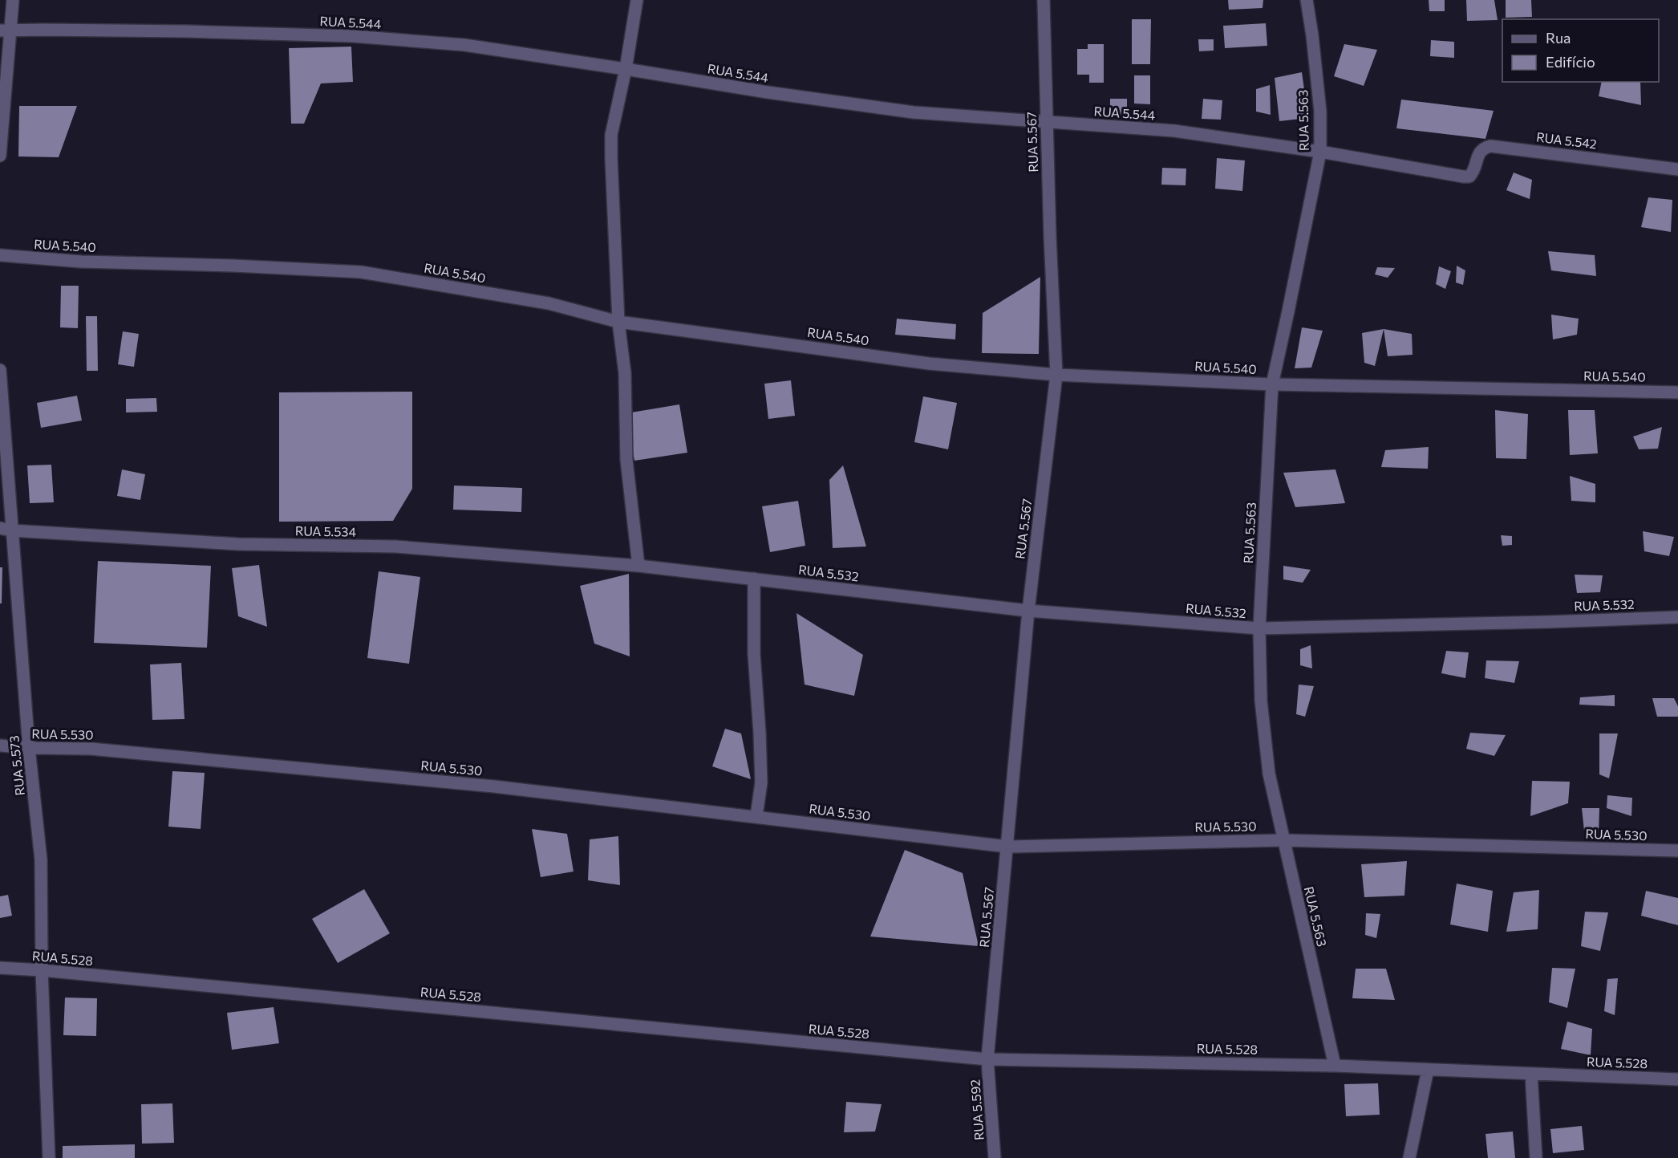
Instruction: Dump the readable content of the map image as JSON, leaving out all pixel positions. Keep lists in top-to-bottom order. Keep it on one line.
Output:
{"streets":{"street":["RUA 5.544","RUA 5.563","RUA 5.542","RUA 5.567","RUA 5.540","RUA 5.534","RUA 5.532","RUA 5.530","RUA 5.573","RUA 5.528","RUA 5.592"]},"crossings":[["RUA 5.544","RUA 5.563"],["RUA 5.544","RUA 5.542"],["RUA 5.544","RUA 5.567"],["RUA 5.563","RUA 5.540"],["RUA 5.563","RUA 5.532"],["RUA 5.563","RUA 5.530"],["RUA 5.563","RUA 5.528"],["RUA 5.567","RUA 5.540"],["RUA 5.567","RUA 5.532"],["RUA 5.567","RUA 5.530"],["RUA 5.567","RUA 5.528"],["RUA 5.567","RUA 5.592"],["RUA 5.534","RUA 5.532"],["RUA 5.534","RUA 5.573"],["RUA 5.530","RUA 5.573"],["RUA 5.573","RUA 5.528"],["RUA 5.528","RUA 5.592"]],"legend":["Rua","Edifício"]}
